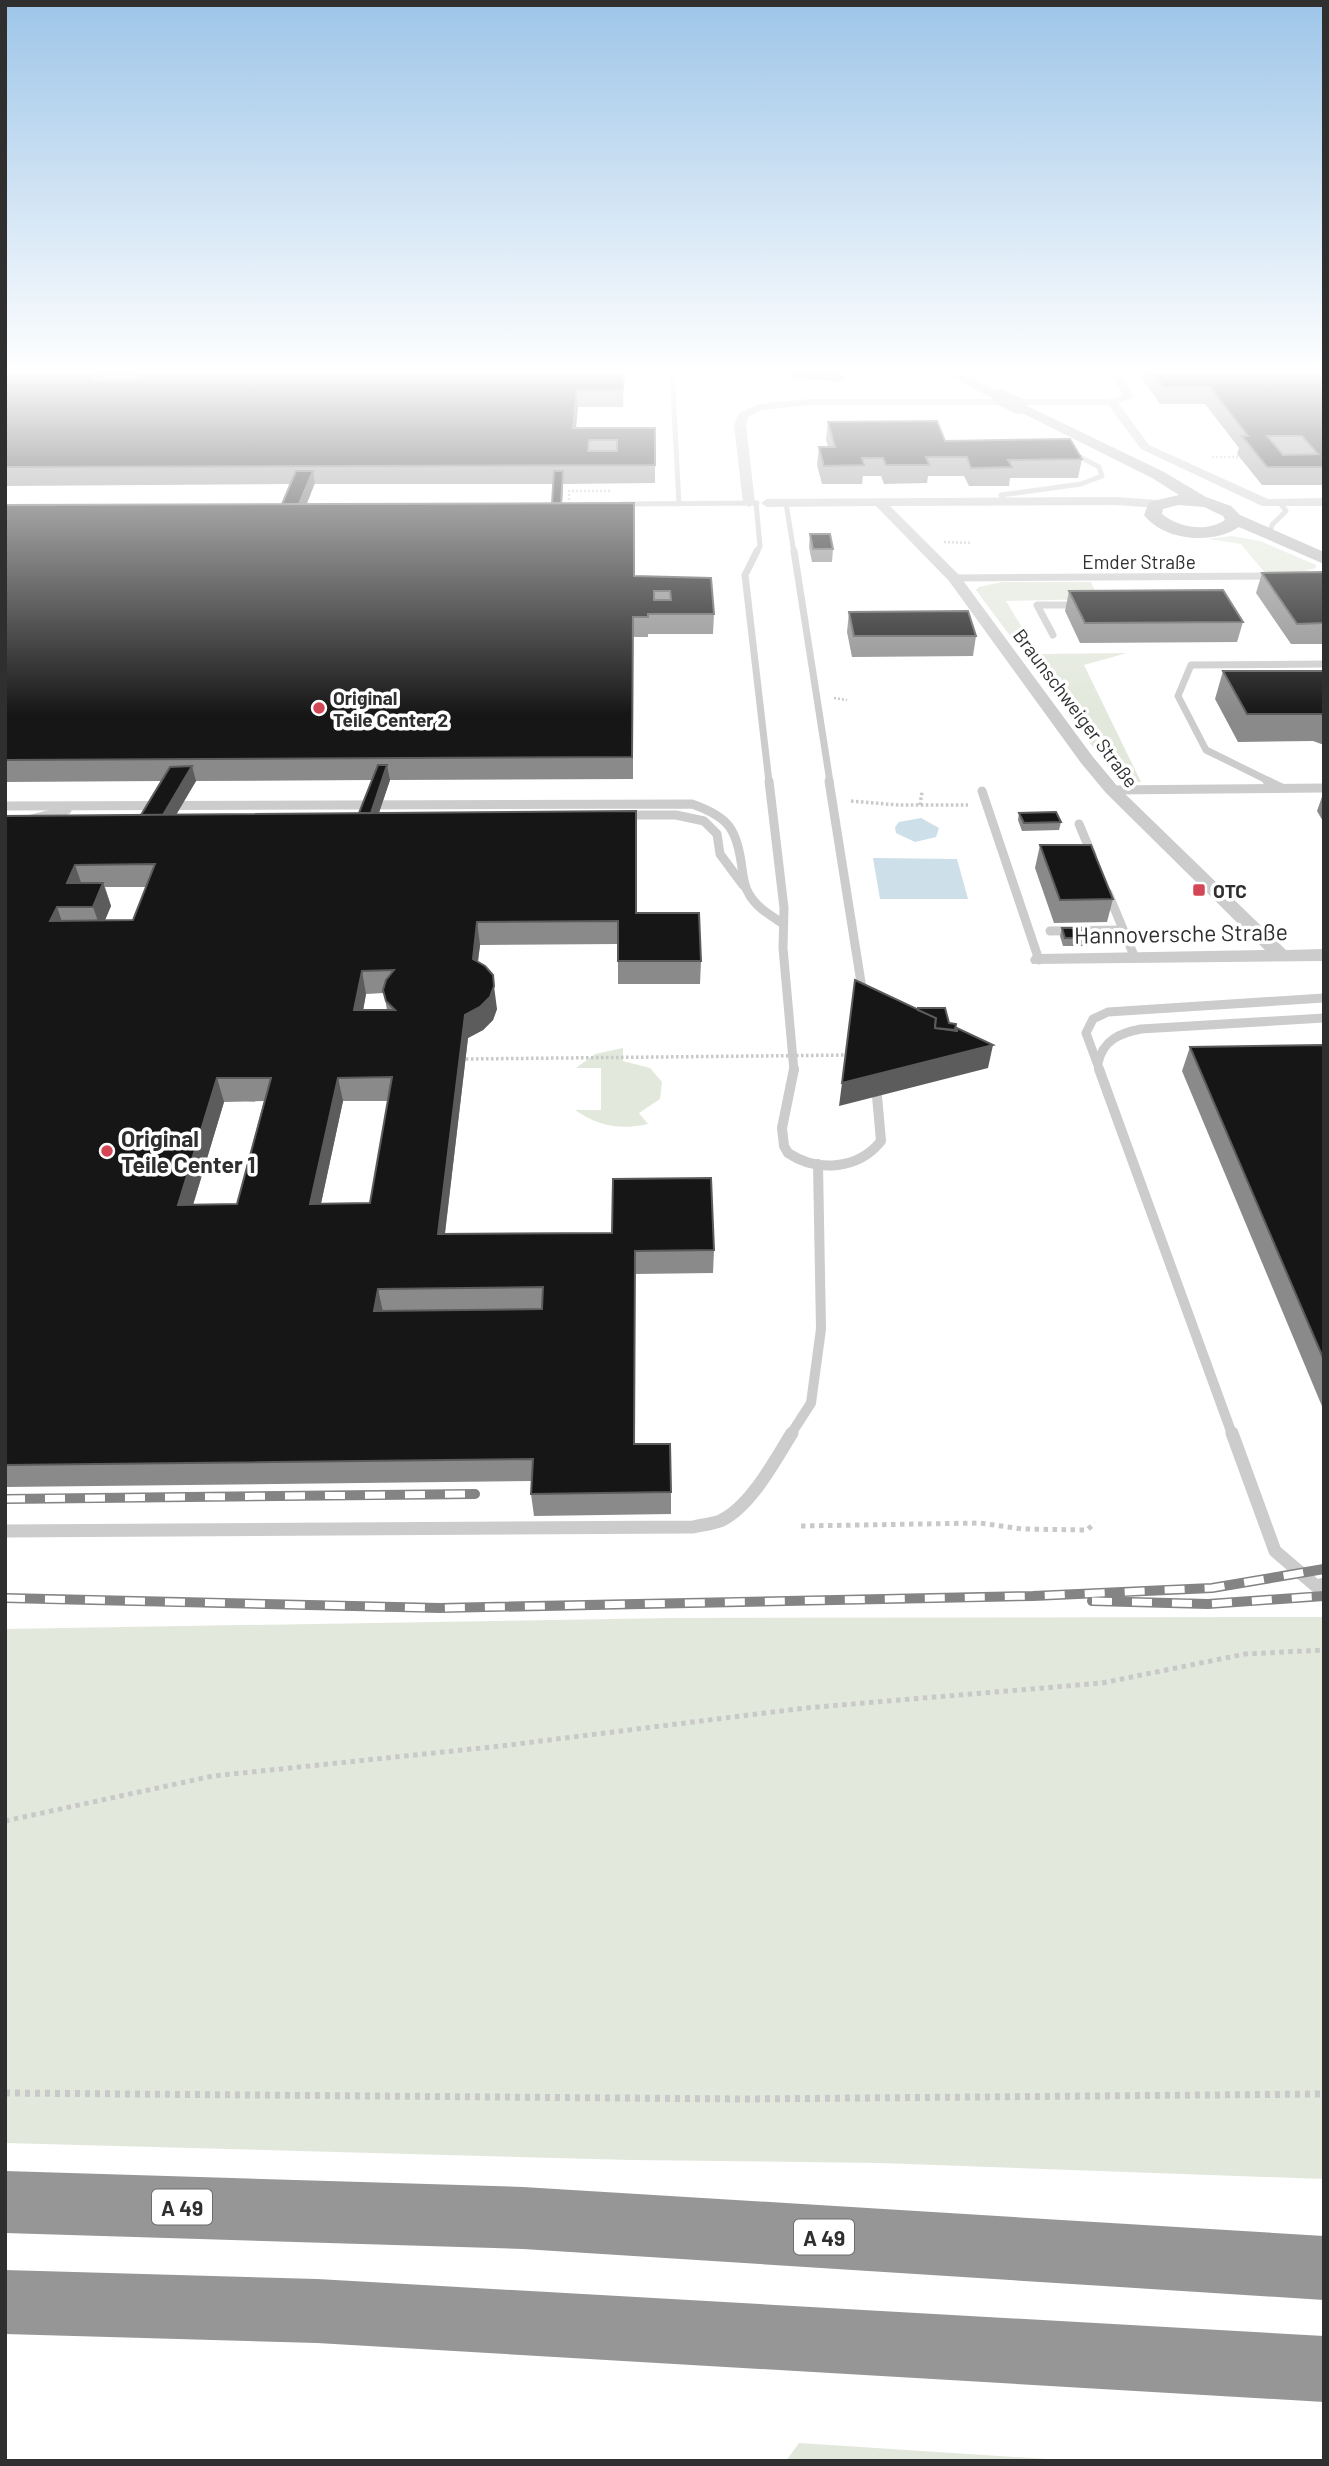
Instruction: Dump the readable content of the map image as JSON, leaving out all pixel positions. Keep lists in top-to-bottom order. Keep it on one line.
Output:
{"streets":{"highway":["A 49"],"street":["Braunschweiger Straße","Hannoversche Straße"],"lane":["Emder Straße"]},"crossings":[["Emder Straße","Braunschweiger Straße"],["Braunschweiger Straße","Hannoversche Straße"]],"places":{"other":["Original Teile Center 2","Original Teile Center 1"],"transit":["OTC"]}}
